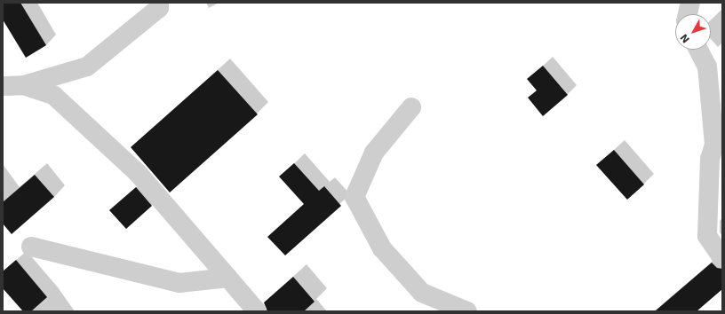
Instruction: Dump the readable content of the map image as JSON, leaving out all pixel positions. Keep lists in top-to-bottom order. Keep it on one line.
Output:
{"north":"bottom left"}
